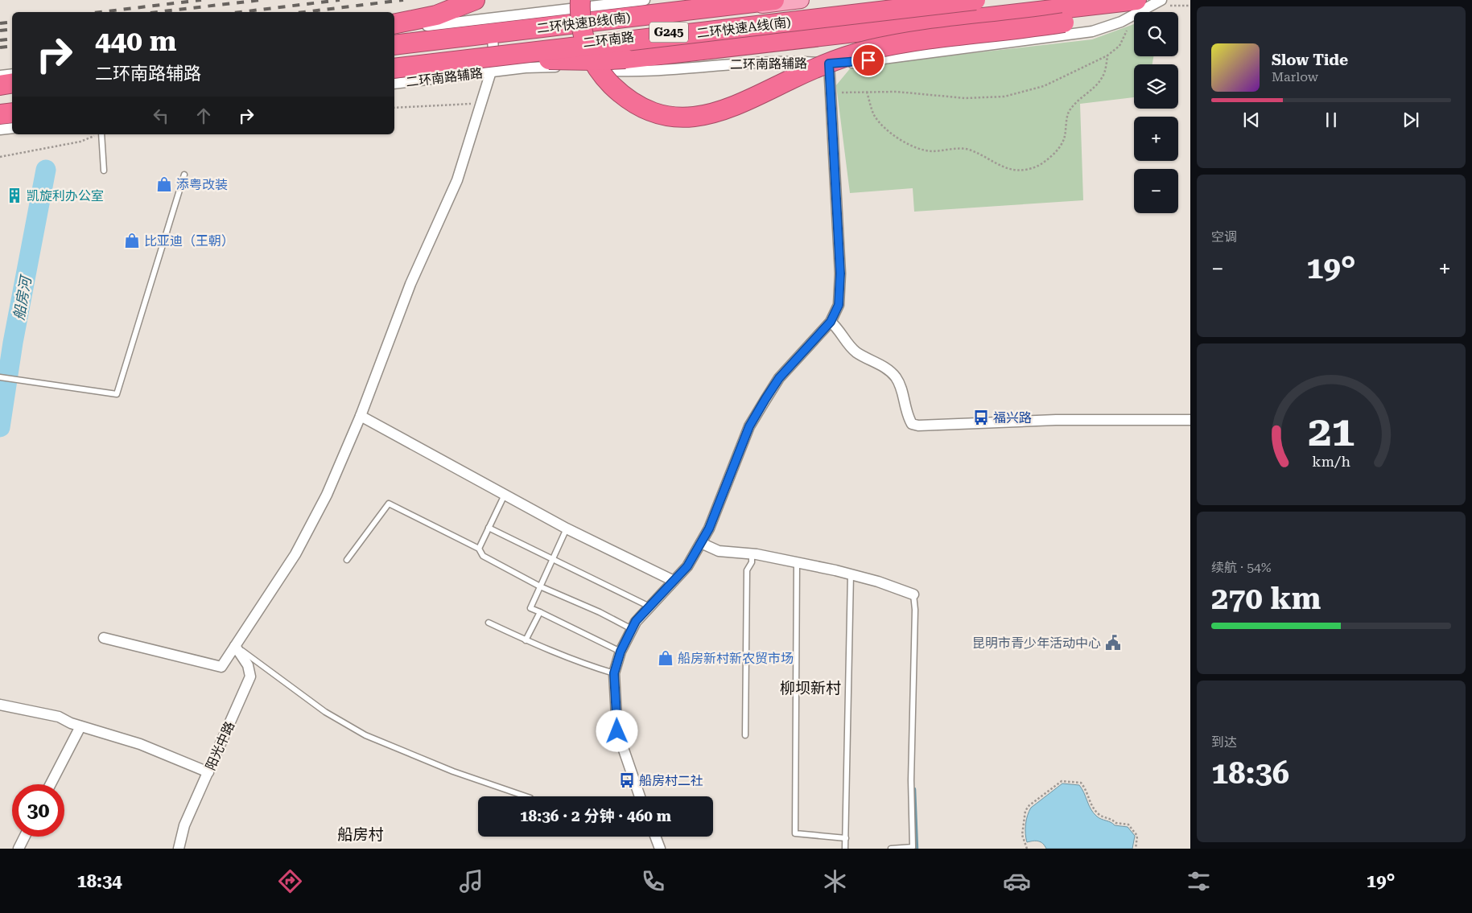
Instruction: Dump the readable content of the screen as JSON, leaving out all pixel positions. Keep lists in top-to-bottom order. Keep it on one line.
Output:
{"streets":{"highway":["二环快速B线(南)","二环快速A线(南)"],"main road":["G245","二环南路"],"street":["二环南路辅路","阳光中路"]},"crossings":[["二环快速A线(南)","二环南路"],["二环快速A线(南)","二环南路辅路"],["二环南路","二环南路辅路"]],"districts":["柳坝新村","船房村"],"water":["船房河"],"places":{"shop":["添粤改装","比亚迪（王朝）","船房新村新农贸市场"],"building":["凯旋利办公室"],"bus stop":["福兴路","船房村二社"],"public building":["昆明市青少年活动中心"]},"page":{"map_buttons":["+","−"],"turn":["440 m","二环南路辅路"],"song":["Slow Tide","Marlow"],"tile":["空调",["续航 · 54%","270 km"],["到达","18:36"]],"heat":["−","19°","+"],"limit":"30","trip":"18:36 · 2 分钟 · 460 m","tabs":["18:34","19°"],"gauge":["21","km/h"]}}
